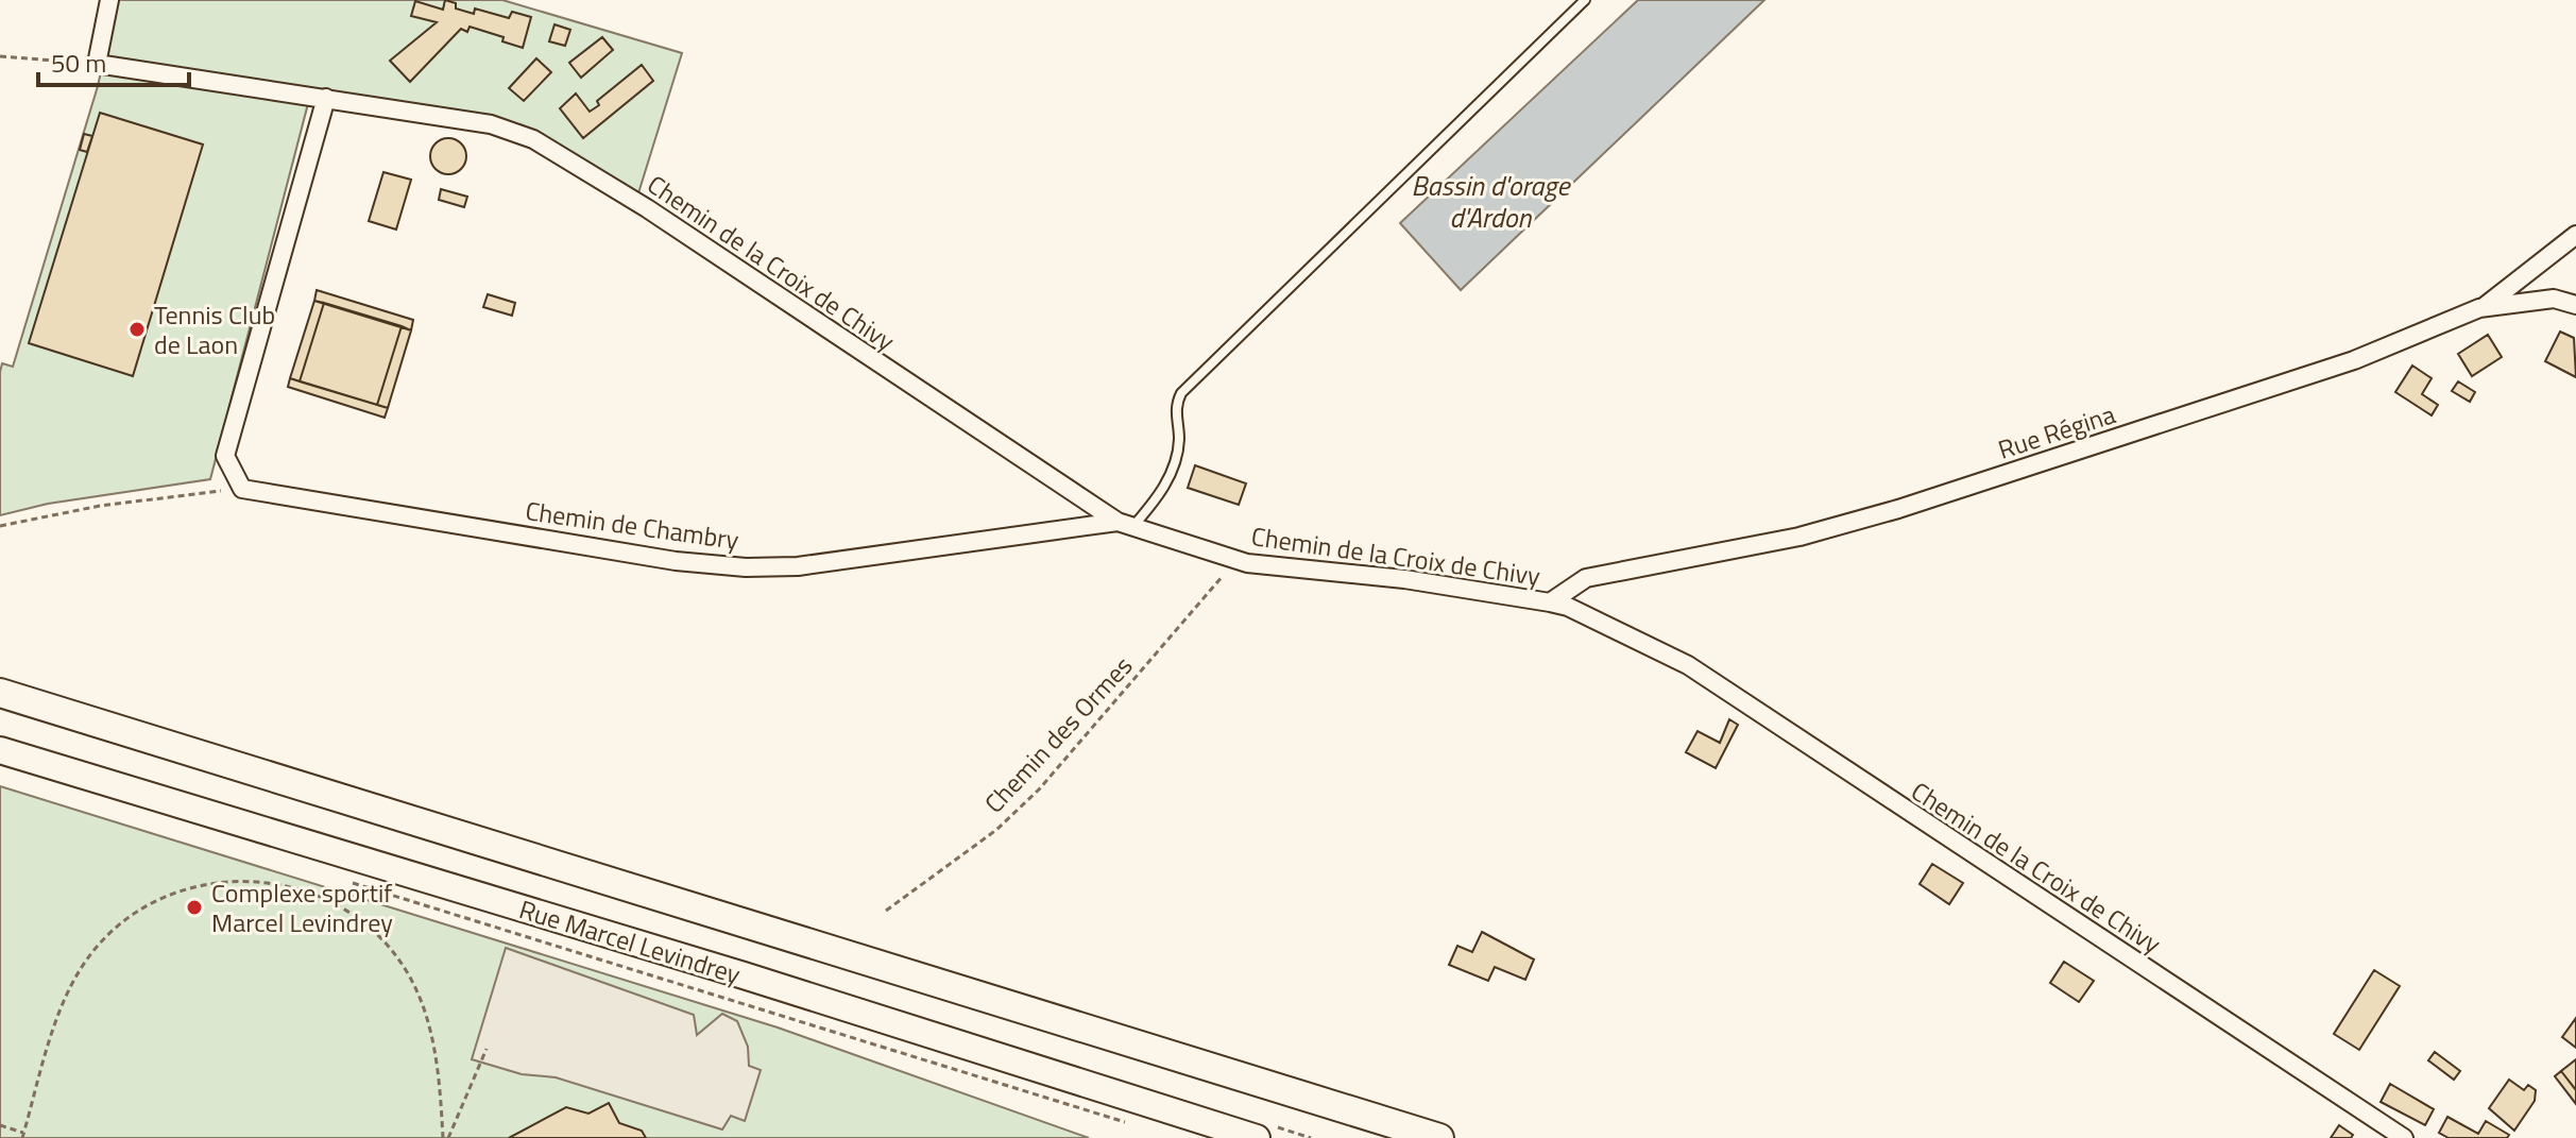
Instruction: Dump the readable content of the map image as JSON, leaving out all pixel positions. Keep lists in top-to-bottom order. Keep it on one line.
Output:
{"streets":{"street":["Chemin de la Croix de Chivy","Rue Régina","Chemin de Chambry","Rue Marcel Levindrey"],"path":["Chemin des Ormes"]},"crossings":[["Chemin de la Croix de Chivy","Rue Régina"],["Chemin de la Croix de Chivy","Chemin de Chambry"],["Chemin de la Croix de Chivy","Chemin des Ormes"]],"water":["Bassin d'orage d'Ardon"],"places":["Tennis Club de Laon","Complexe sportif Marcel Levindrey"],"scale_bar":"50 m"}
